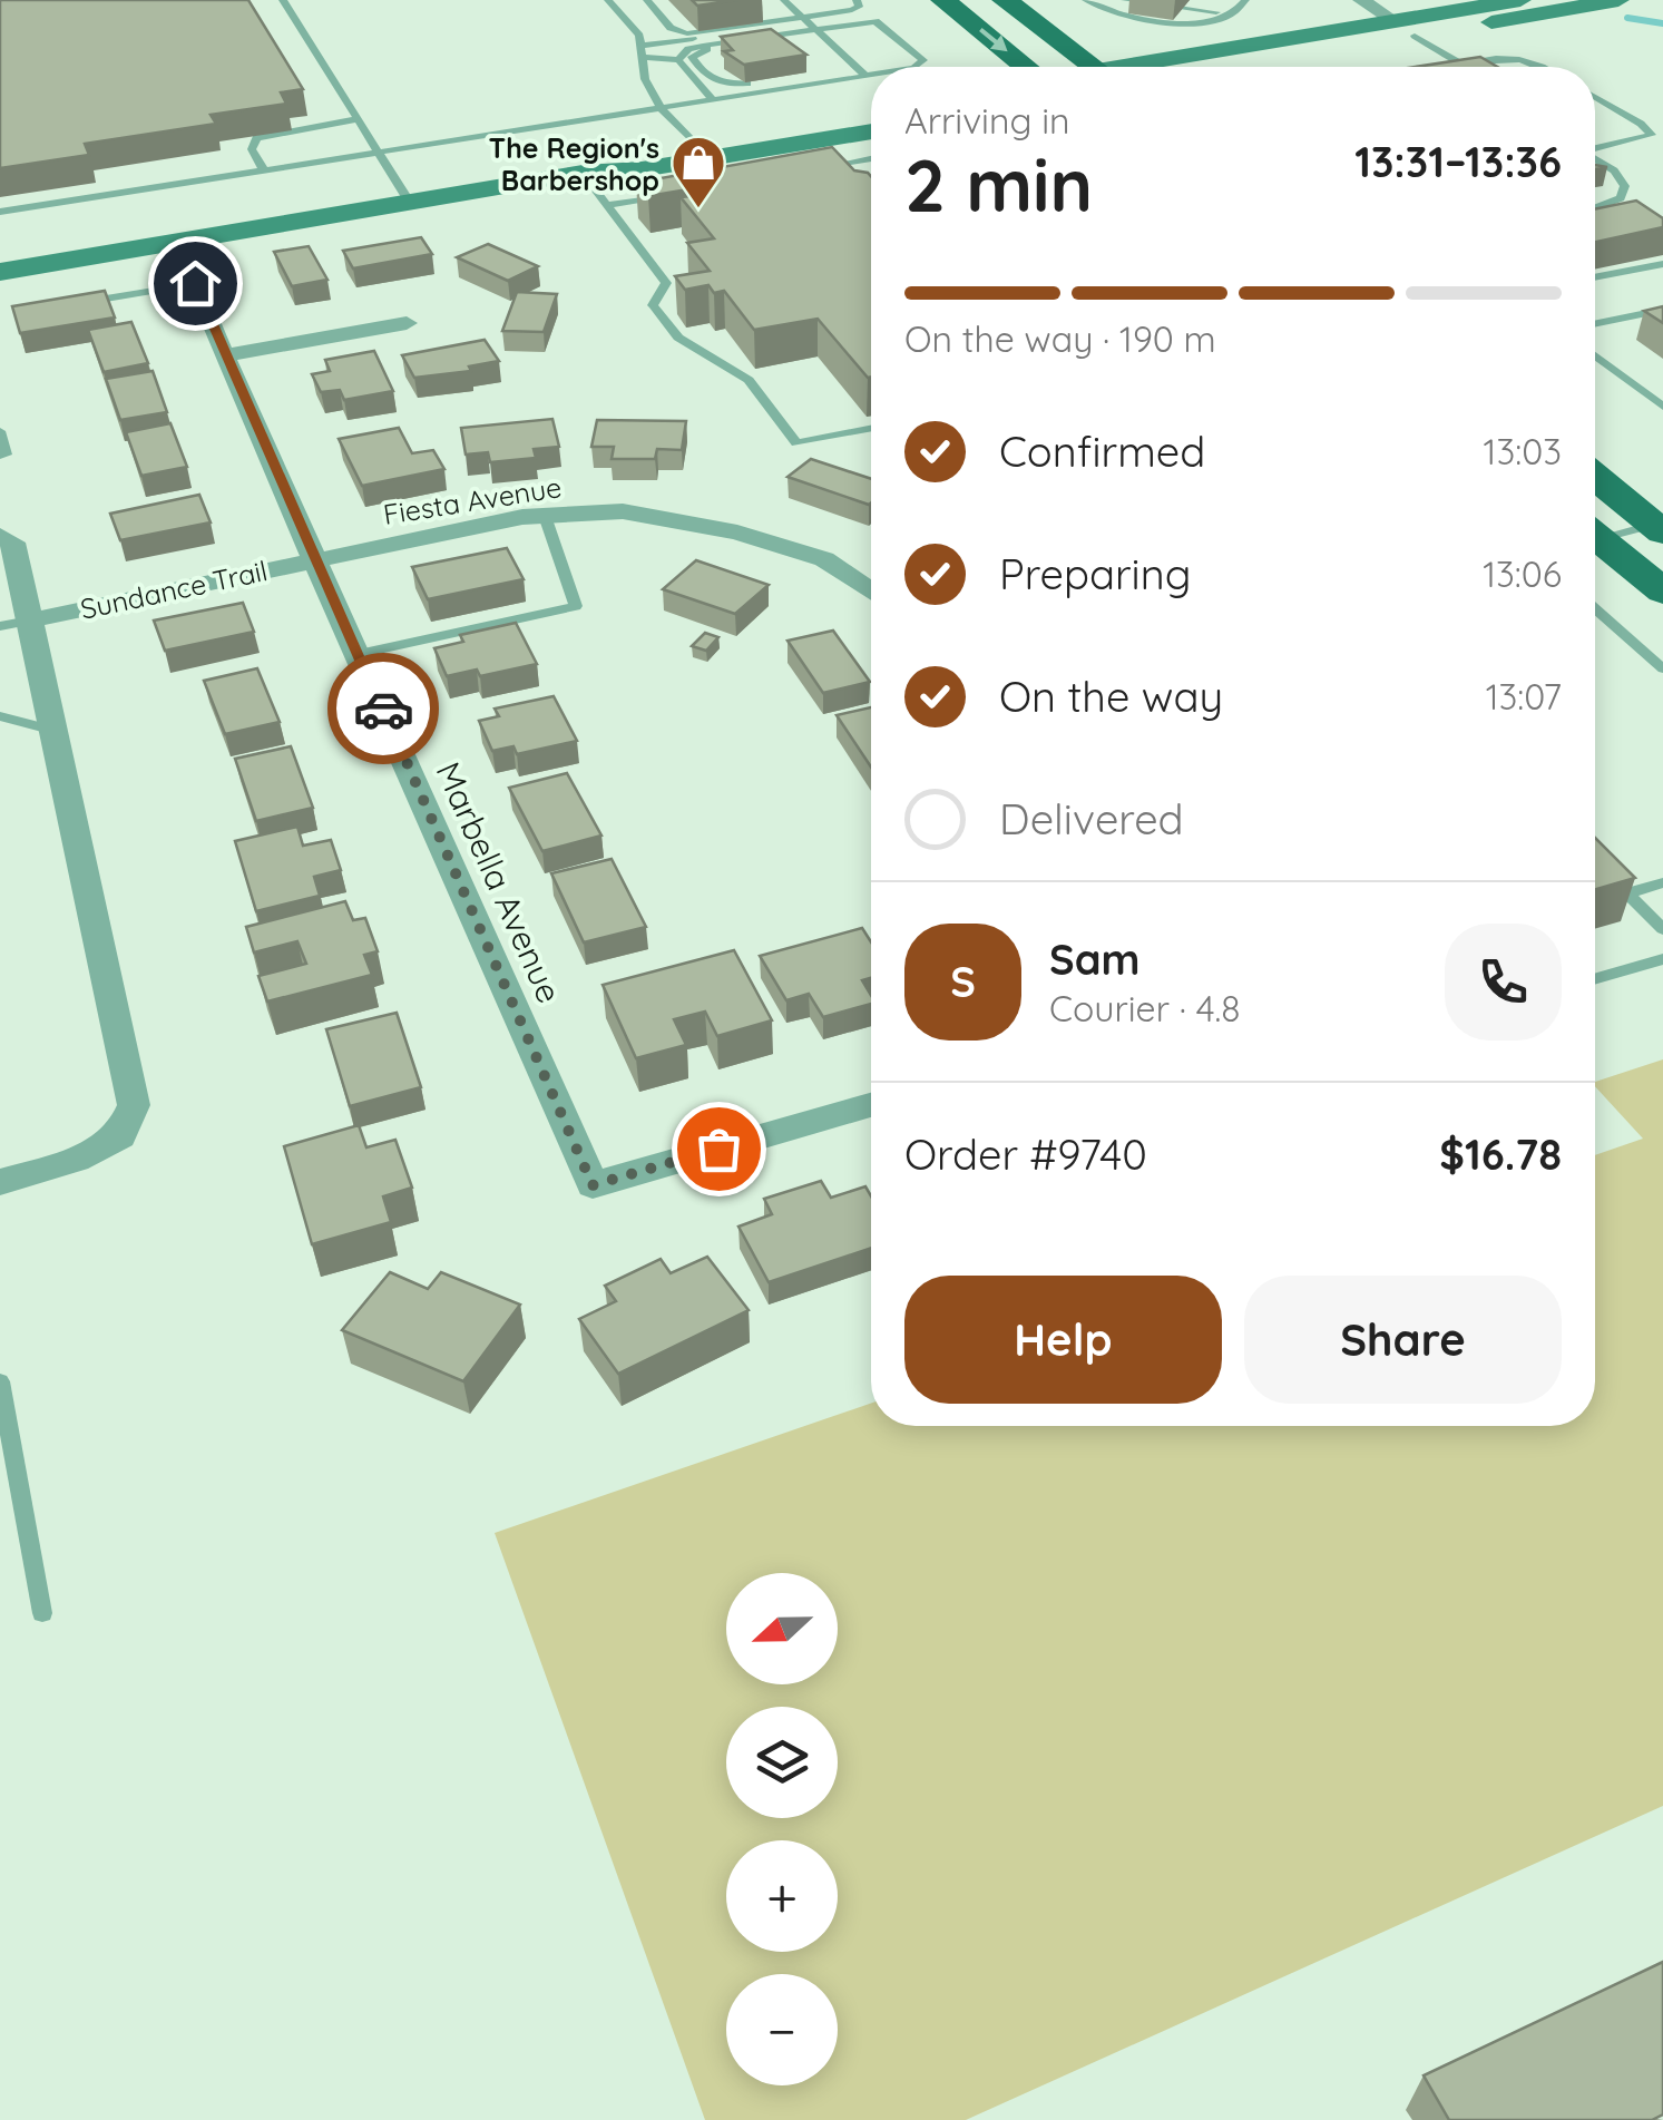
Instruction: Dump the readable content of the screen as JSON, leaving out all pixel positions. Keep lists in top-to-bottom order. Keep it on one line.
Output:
{"streets":{"street":["Fiesta Avenue","Sundance Trail","Marbella Avenue"]},"crossings":[["Fiesta Avenue","Sundance Trail"],["Fiesta Avenue","Marbella Avenue"],["Sundance Trail","Marbella Avenue"]],"places":{"shop":["The Region's Barbershop"]},"north":"left","page":{"heading":["2 min","Arriving in","13:31–13:36"],"panel":["Sam","Courier · 4.8","Order #9740","$16.78"],"bar":"On the way · 190 m","list":[["Confirmed","13:03"],["Preparing","13:06"],["On the way","13:07"],"Delivered"],"round":"S","buttons":["Help","Share"],"map_buttons":["+","−"]}}
